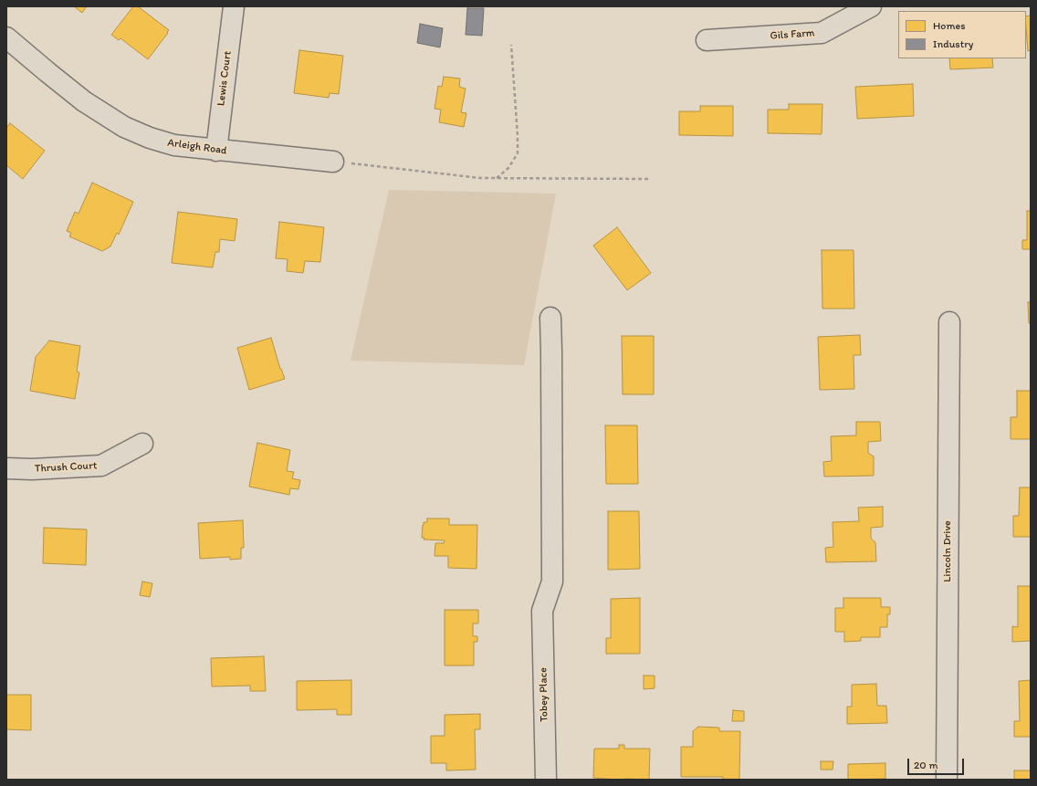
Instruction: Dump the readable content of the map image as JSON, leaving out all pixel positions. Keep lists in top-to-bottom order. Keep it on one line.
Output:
{"streets":{"street":["Gils Farm","Lewis Court","Arleigh Road","Thrush Court","Lincoln Drive","Tobey Place"]},"crossings":[["Lewis Court","Arleigh Road"]],"legend":["Homes","Industry"],"scale_bar":"20 m"}
